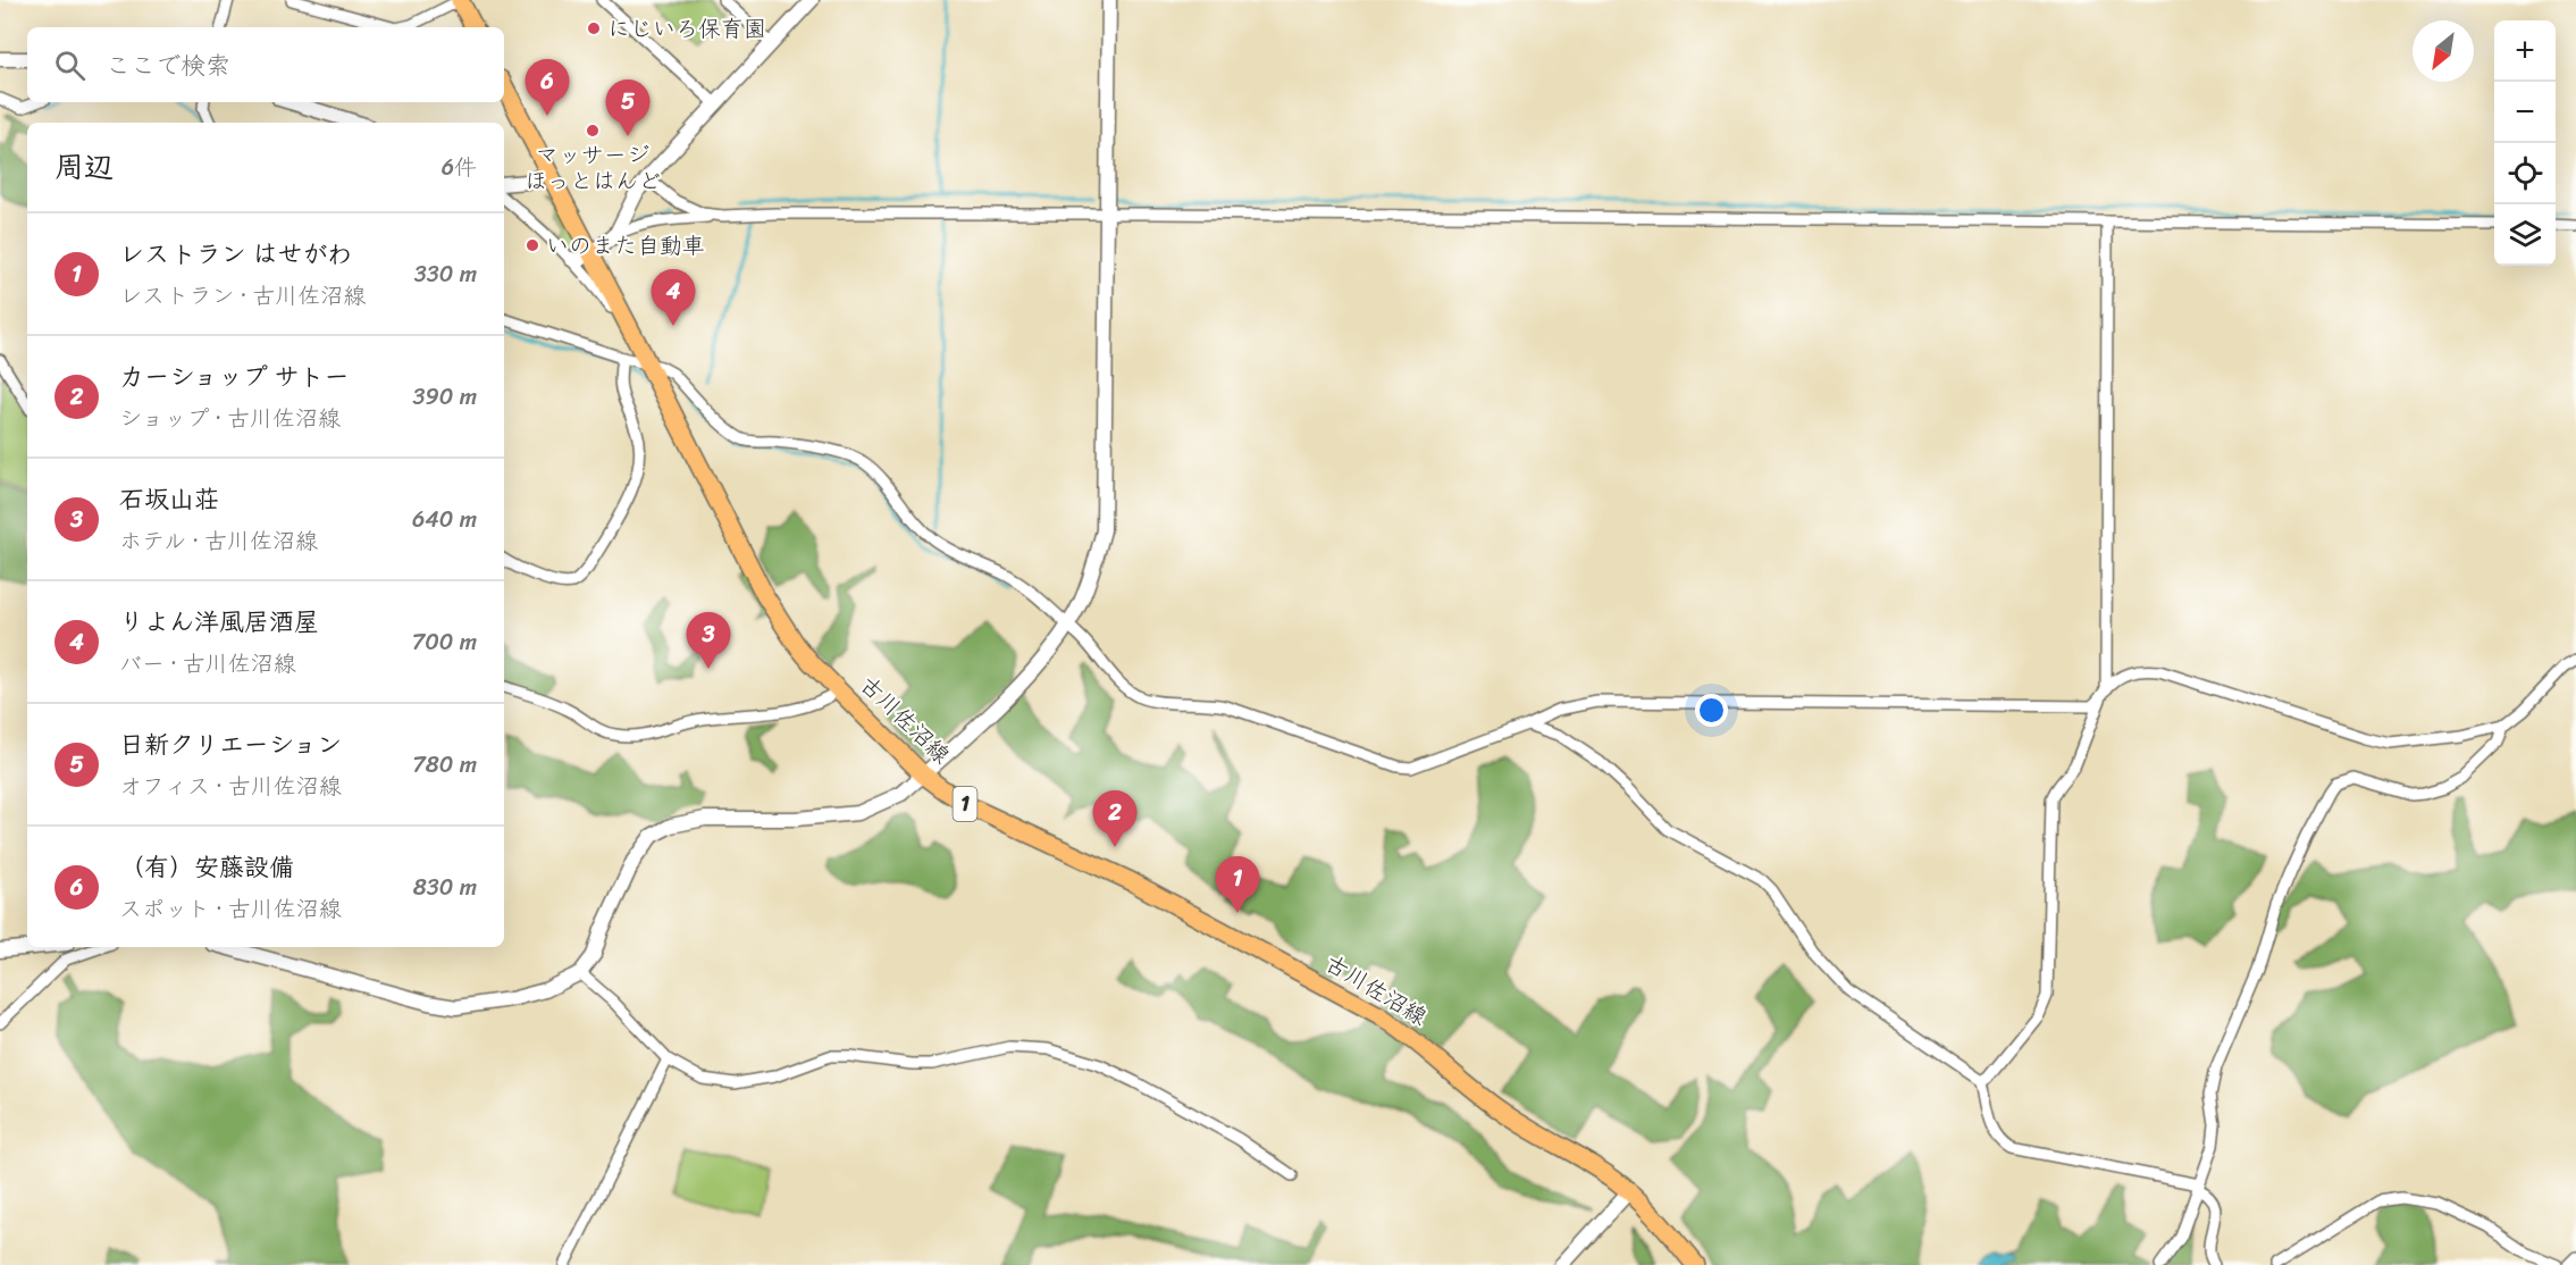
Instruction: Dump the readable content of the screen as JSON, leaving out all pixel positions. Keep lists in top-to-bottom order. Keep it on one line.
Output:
{"streets":{"main road":["古川佐沼線","1"]},"places":["にじいろ保育園","マッサージ ほっとはんど","いのまた自動車"],"north":"bottom left","page":{"map_buttons":["+","−"],"search":"ここで検索","pins":["6","5","4","3","2","1"],"heading":["周辺","6件"],"list":[{"mark":"1","name":"レストラン はせがわ","note":"レストラン · 古川佐沼線","value":"330 m"},{"mark":"2","name":"カーショップ サトー","note":"ショップ · 古川佐沼線","value":"390 m"},{"mark":"3","name":"石坂山荘","note":"ホテル · 古川佐沼線","value":"640 m"},{"mark":"4","name":"りよん洋風居酒屋","note":"バー · 古川佐沼線","value":"700 m"},{"mark":"5","name":"日新クリエーション","note":"オフィス · 古川佐沼線","value":"780 m"},{"mark":"6","name":"（有）安藤設備","note":"スポット · 古川佐沼線","value":"830 m"}]}}
